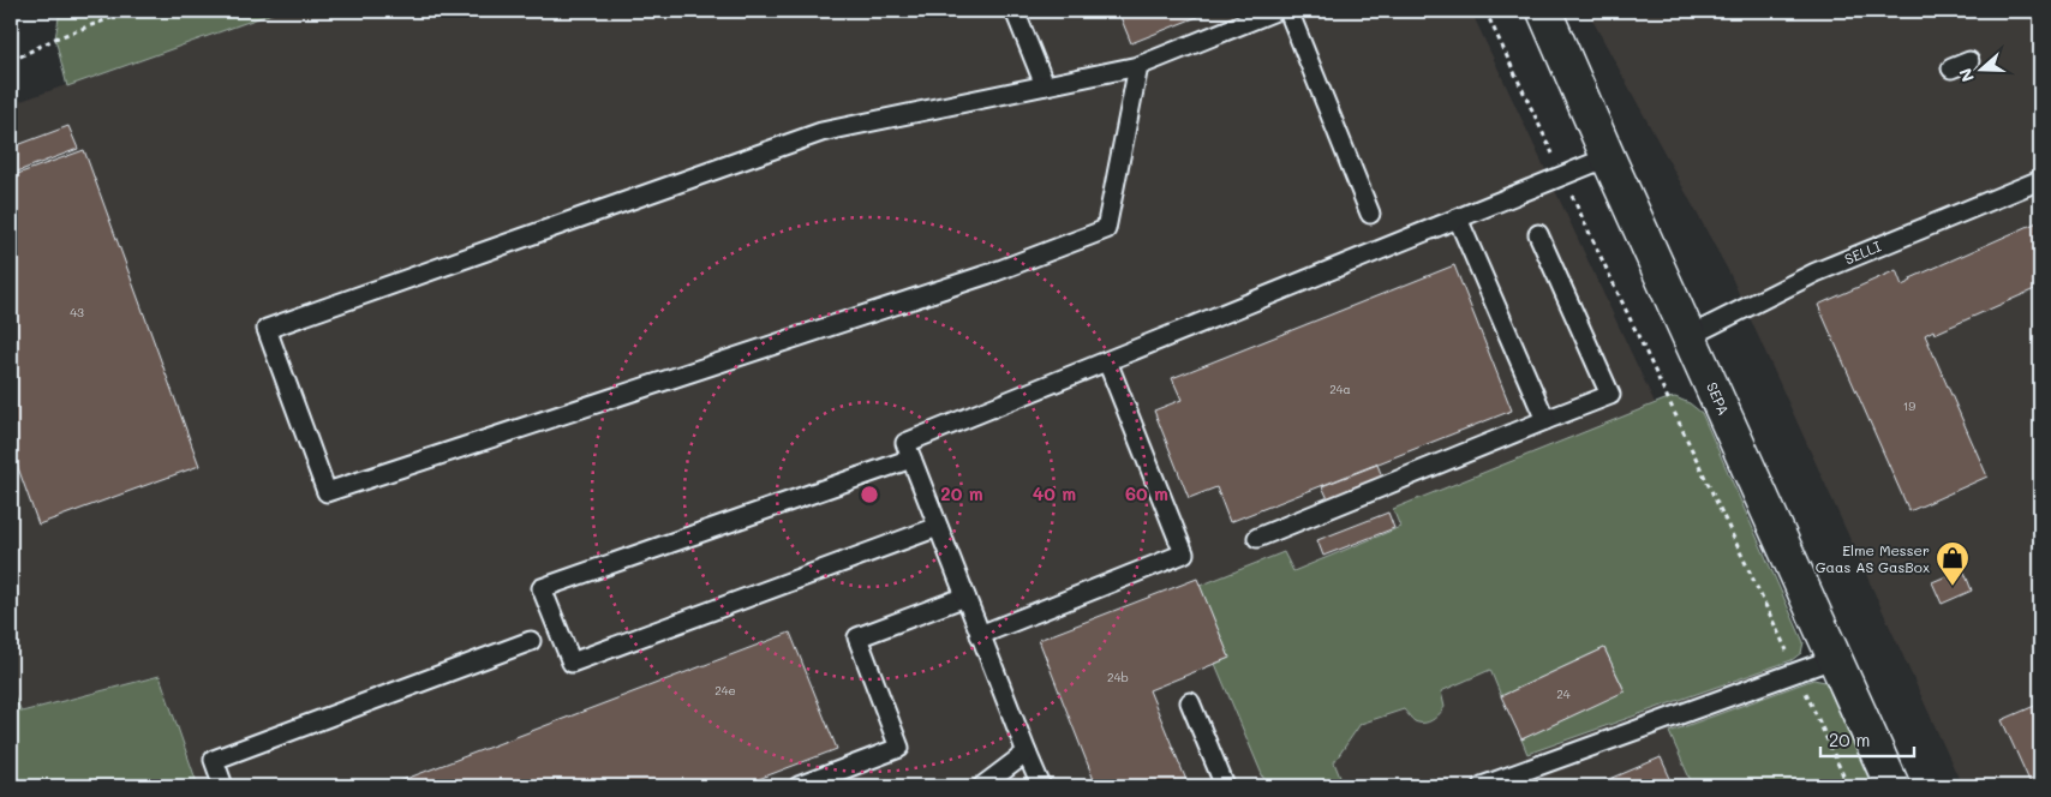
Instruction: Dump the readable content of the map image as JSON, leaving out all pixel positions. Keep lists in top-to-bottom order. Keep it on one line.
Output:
{"streets":{"street":["SEPA"],"lane":["SELLI"]},"crossings":[["SELLI","SEPA"]],"places":{"shop":["Elme Messer Gaas AS GasBox"]},"house_numbers":["43","24a","19","24b","24e","24"],"scale_bar":"20 m","north":"left","rings":["20 m","40 m","60 m"]}
